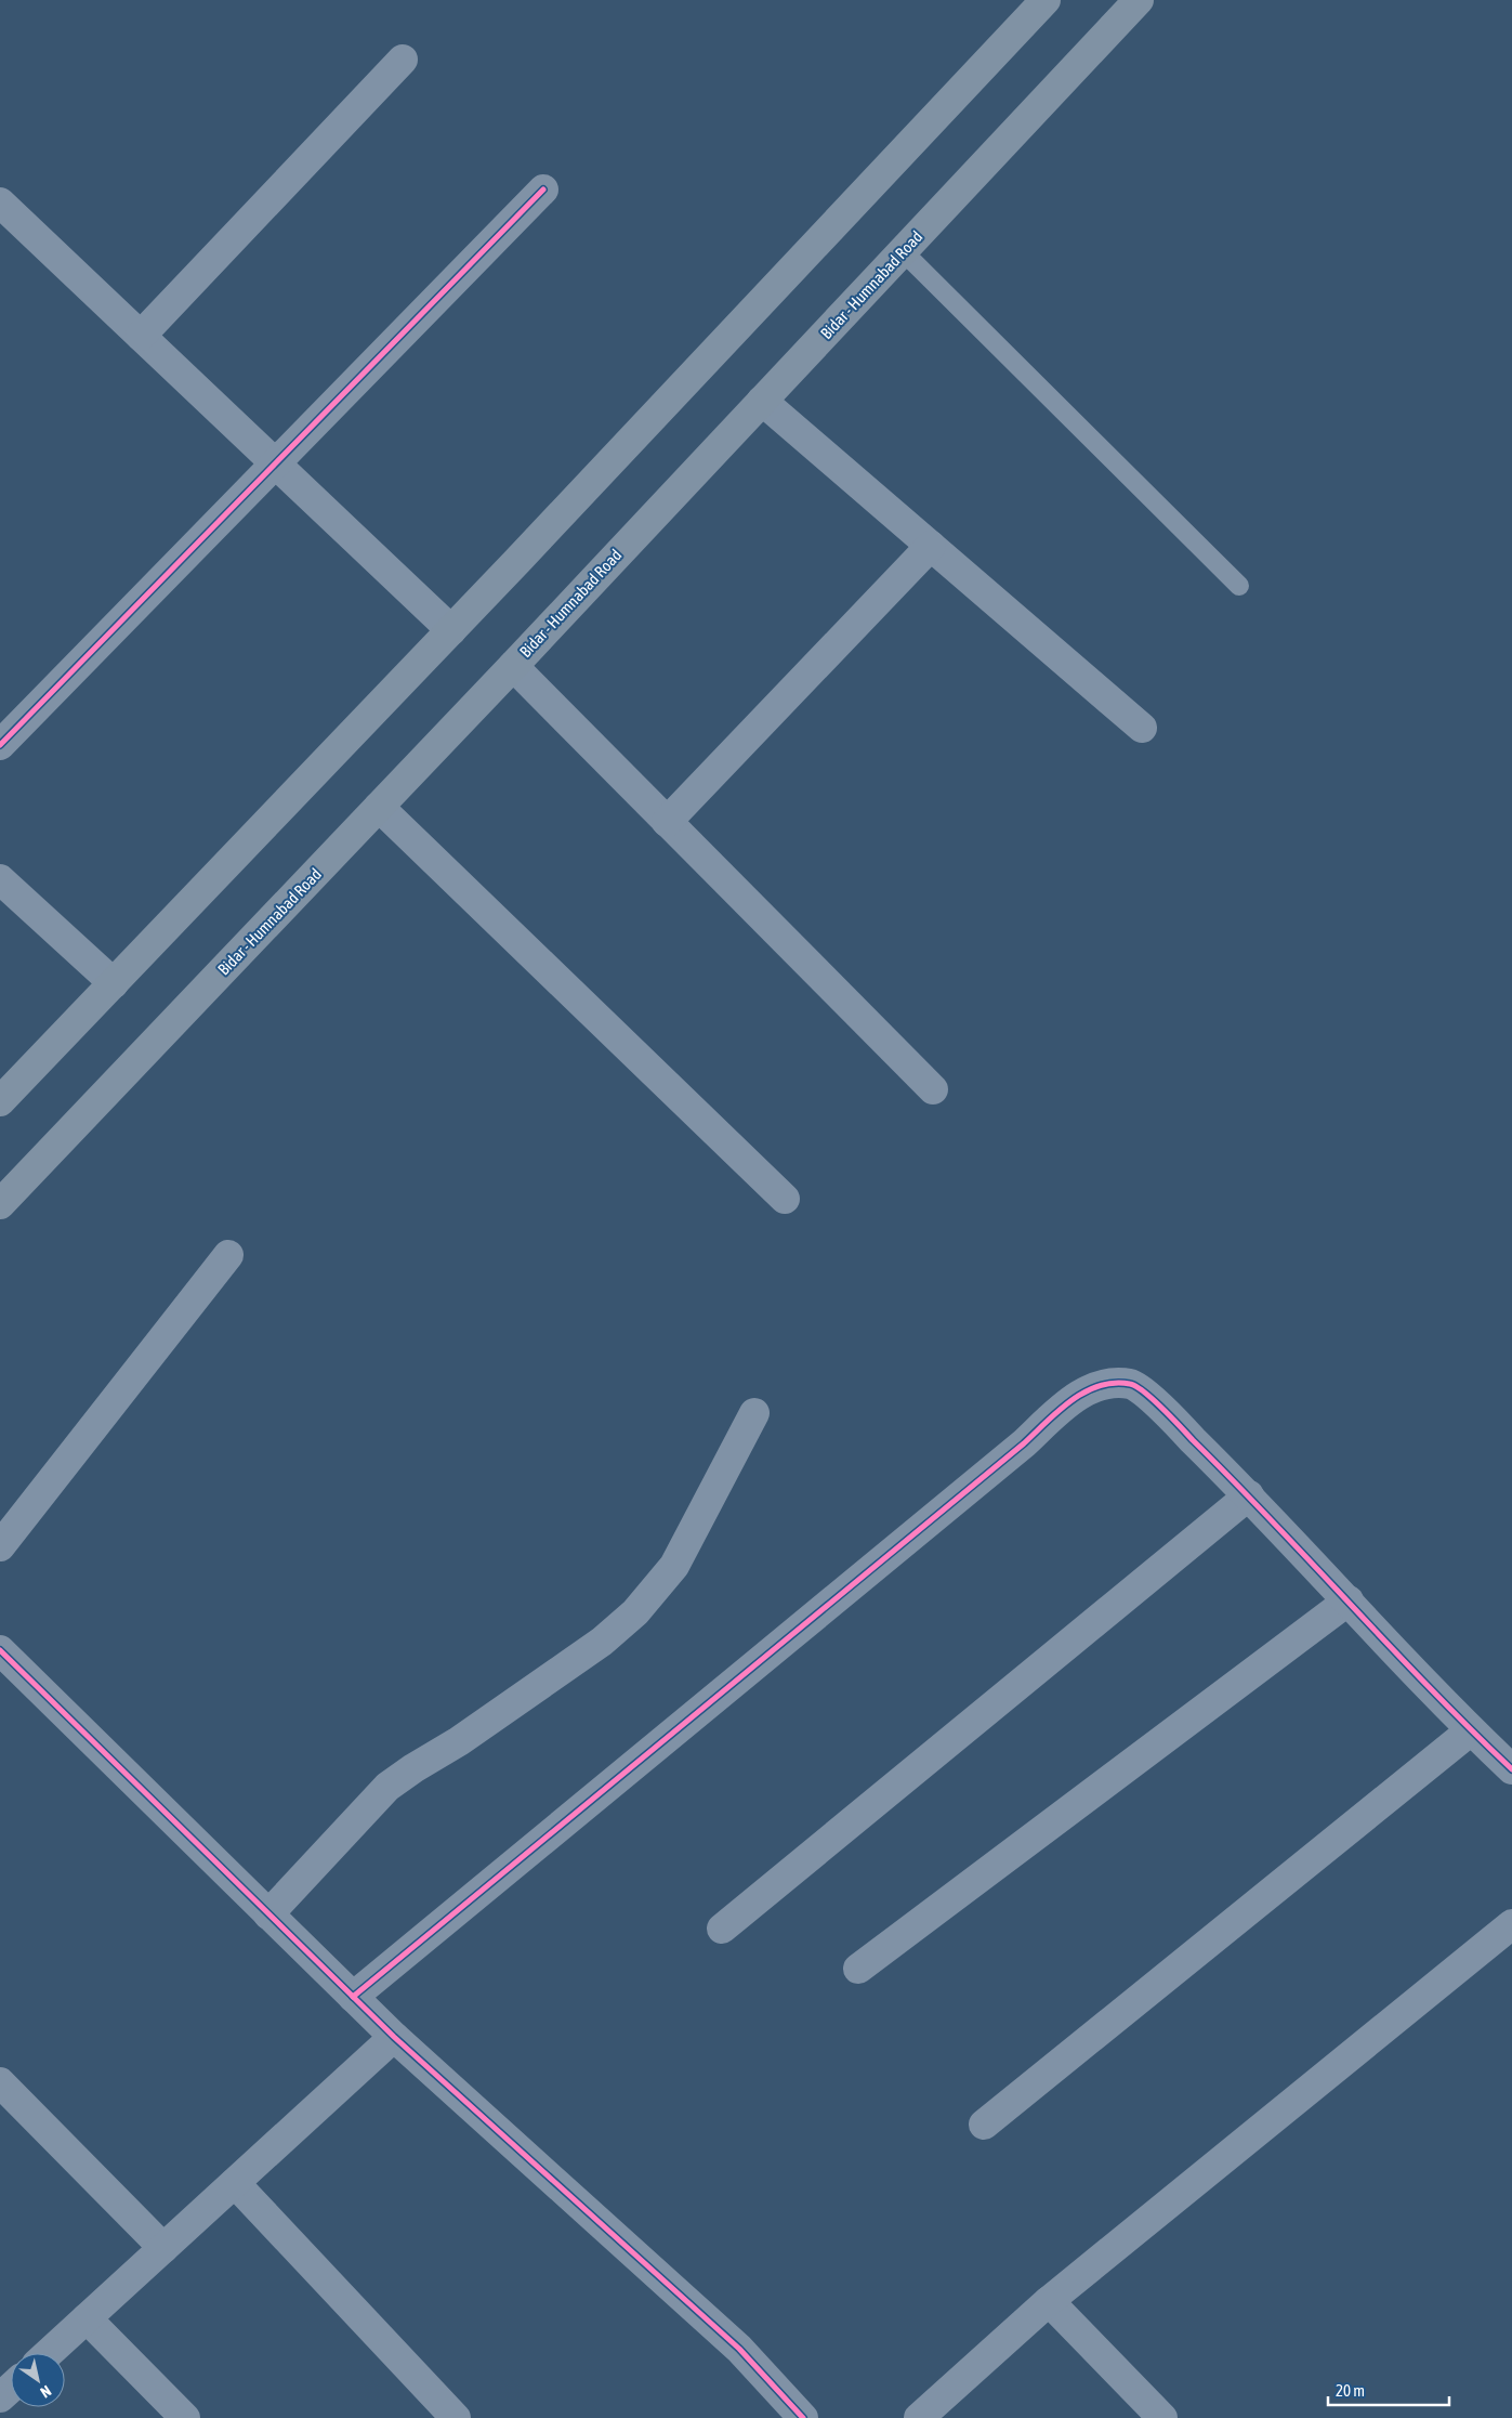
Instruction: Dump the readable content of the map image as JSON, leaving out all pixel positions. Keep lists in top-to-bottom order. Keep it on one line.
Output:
{"streets":{"highway":["Bidar - Humnabad Road"]},"scale_bar":"20 m","north":"bottom right"}
